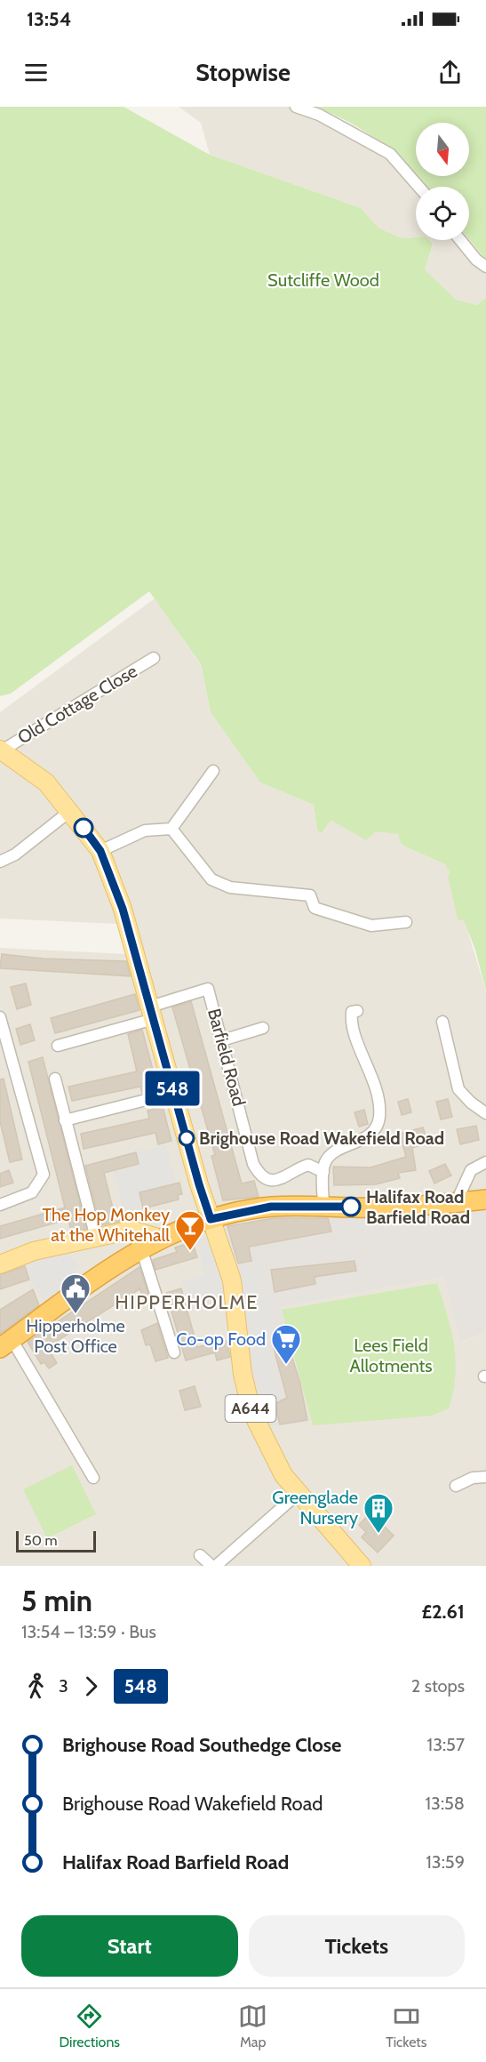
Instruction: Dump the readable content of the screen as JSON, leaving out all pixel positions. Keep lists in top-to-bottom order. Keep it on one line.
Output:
{"streets":{"main road":["A644"],"street":["Old Cottage Close","Barfield Road"]},"crossings":[["Old Cottage Close","A644"],["Barfield Road","A644"]],"districts":["HIPPERHOLME"],"parks":["Sutcliffe Wood","Lees Field Allotments"],"places":{"other":["Brighouse Road Wakefield Road","Halifax Road Barfield Road"],"bar":["The Hop Monkey at the Whitehall"],"public building":["Hipperholme Post Office"],"supermarket":["Co-op Food"],"building":["Greenglade Nursery"]},"lines":["bus line 548"],"scale_bar":"50 m","north":"bottom","page":{"status":"13:54","header":"Stopwise","on_map":"548","scale":"50 m","heading":["5 min","13:54 – 13:59 · Bus","£2.61"],"legs":["3","548","2 stops"],"list":[{"name":"Brighouse Road Southedge Close","value":"13:57"},{"name":"Brighouse Road Wakefield Road","value":"13:58"},{"name":"Halifax Road Barfield Road","value":"13:59"}],"buttons":["Start","Tickets"],"tabs":["Directions","Map","Tickets"]}}
